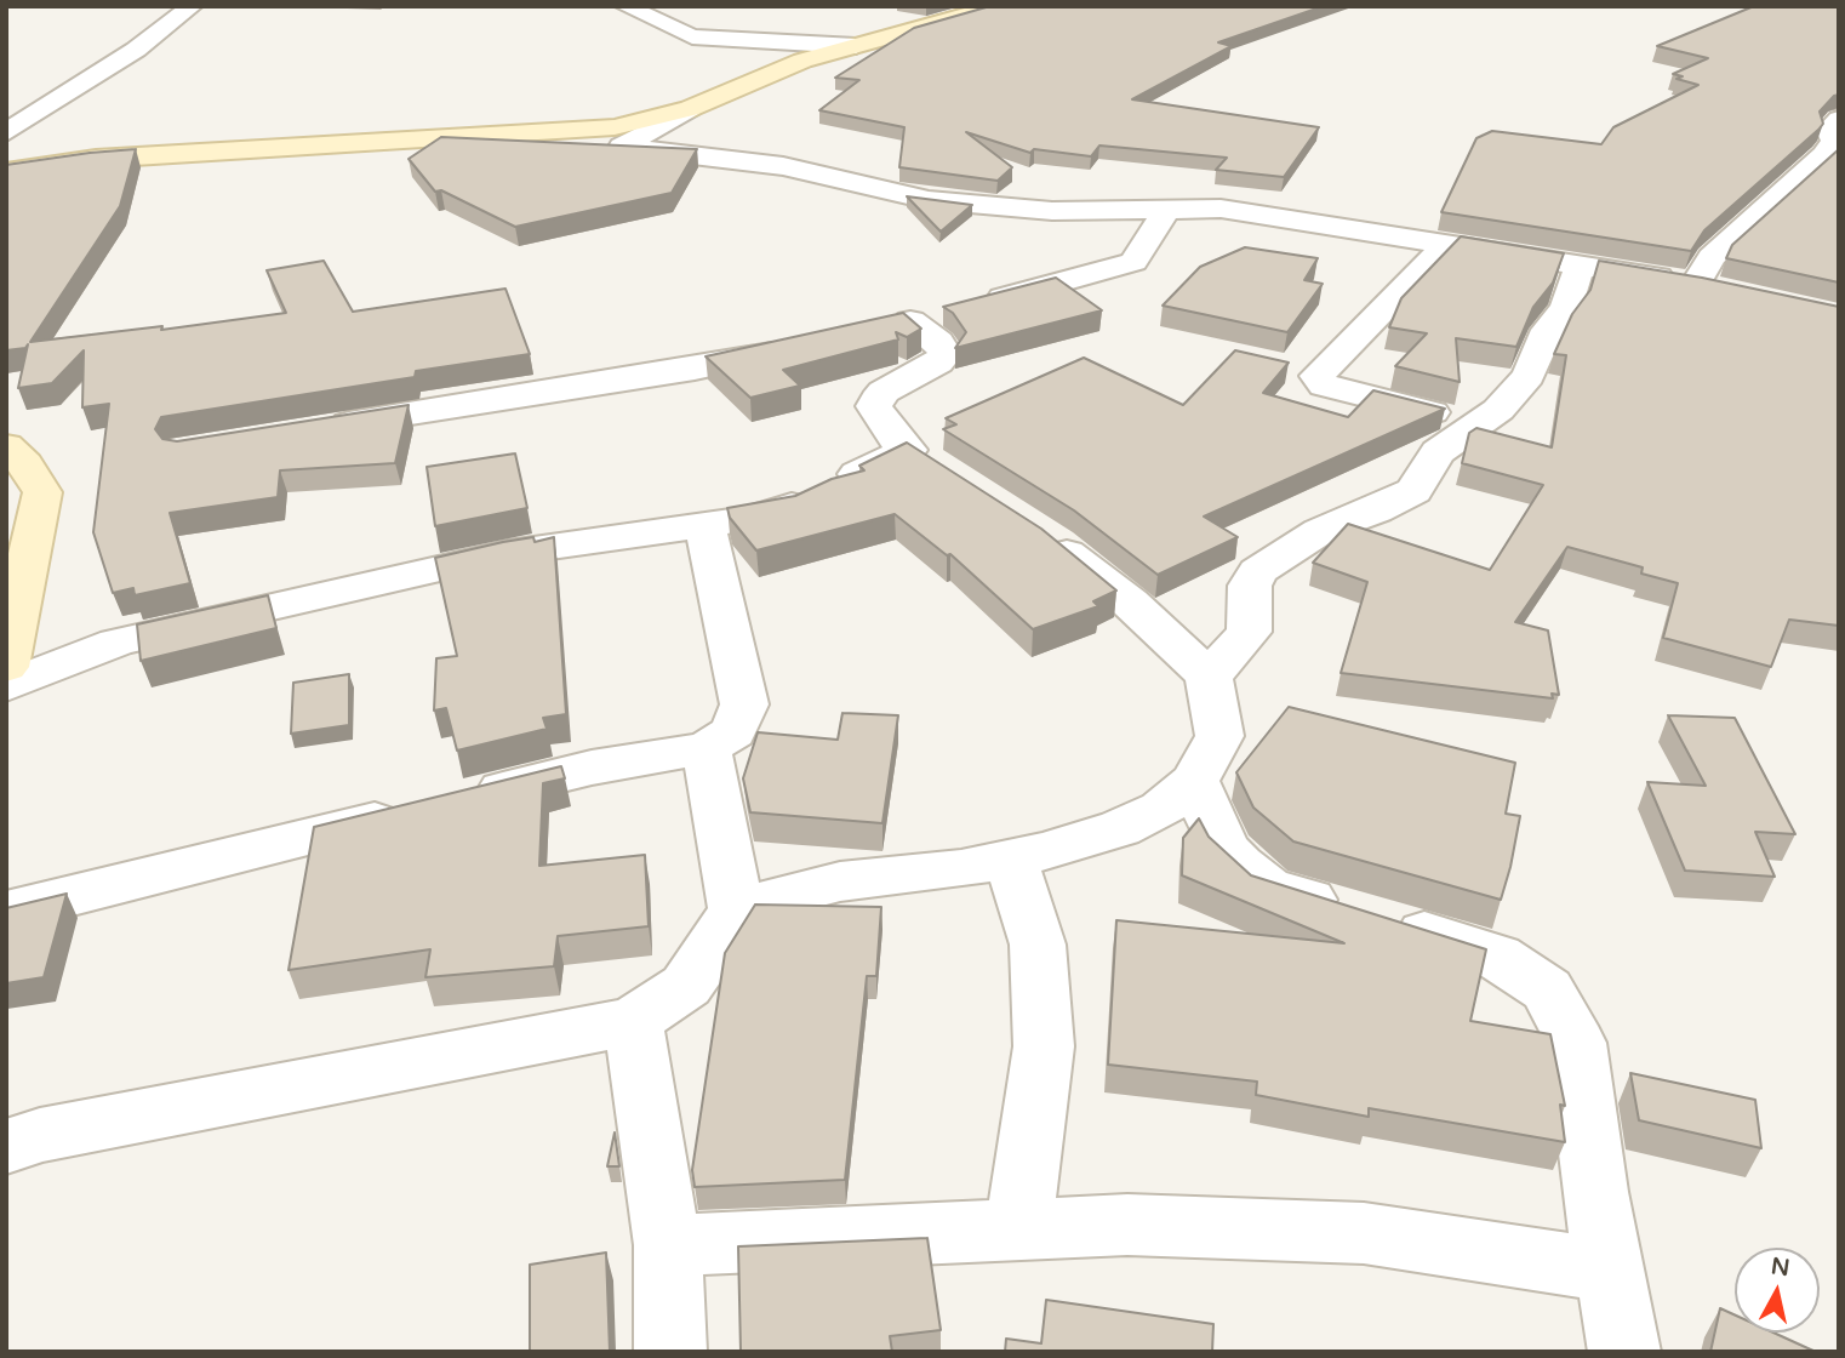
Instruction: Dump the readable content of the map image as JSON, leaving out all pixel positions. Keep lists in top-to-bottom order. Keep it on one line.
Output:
{"north":"top"}
